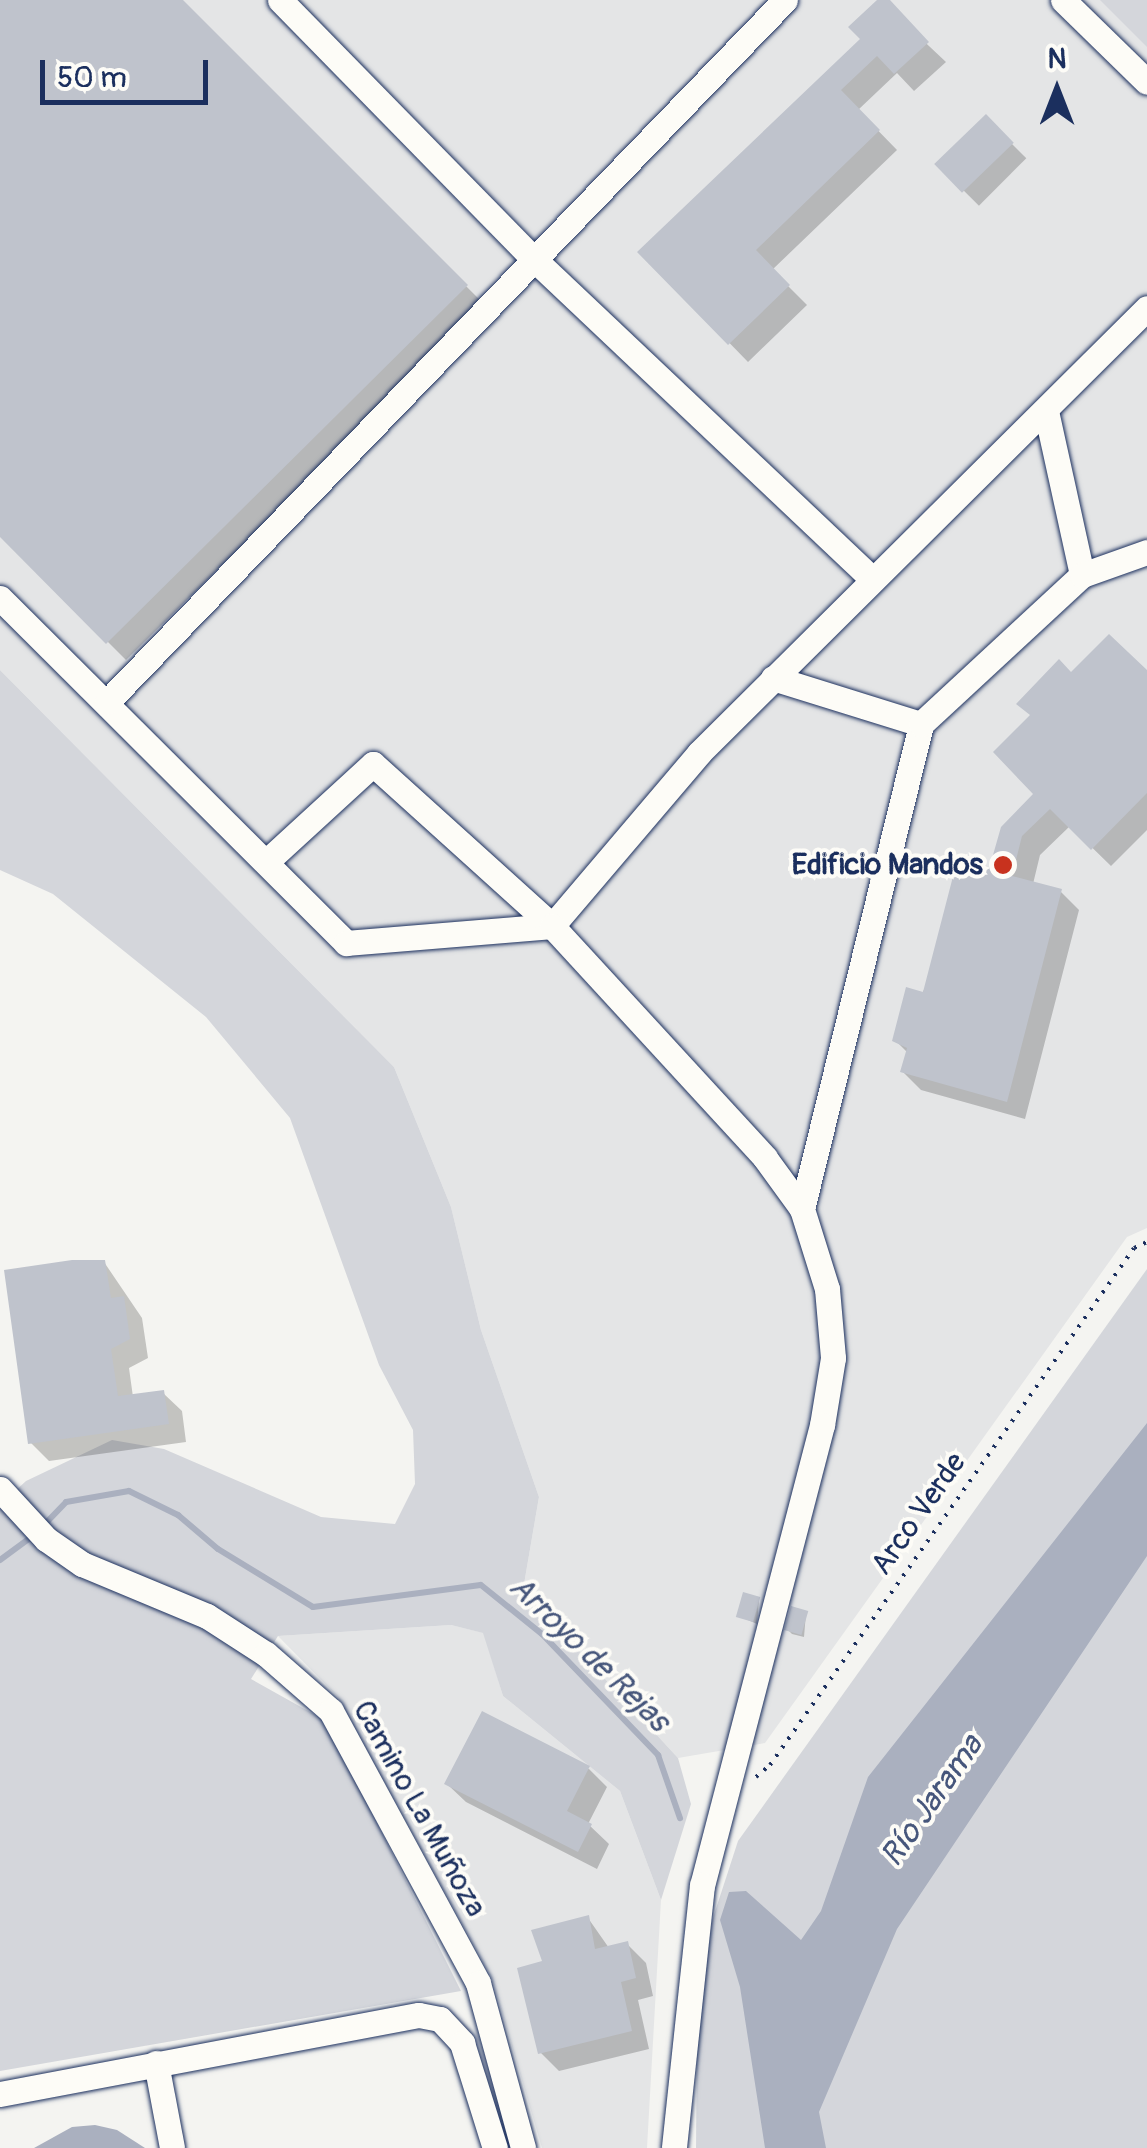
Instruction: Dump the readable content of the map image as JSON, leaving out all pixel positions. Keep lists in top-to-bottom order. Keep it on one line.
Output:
{"streets":{"lane":["Camino La Muñoza"],"path":["Arco Verde"]},"water":["Arroyo de Rejas","Río Jarama"],"places":["Edificio Mandos"],"scale_bar":"50 m","north":"top"}
